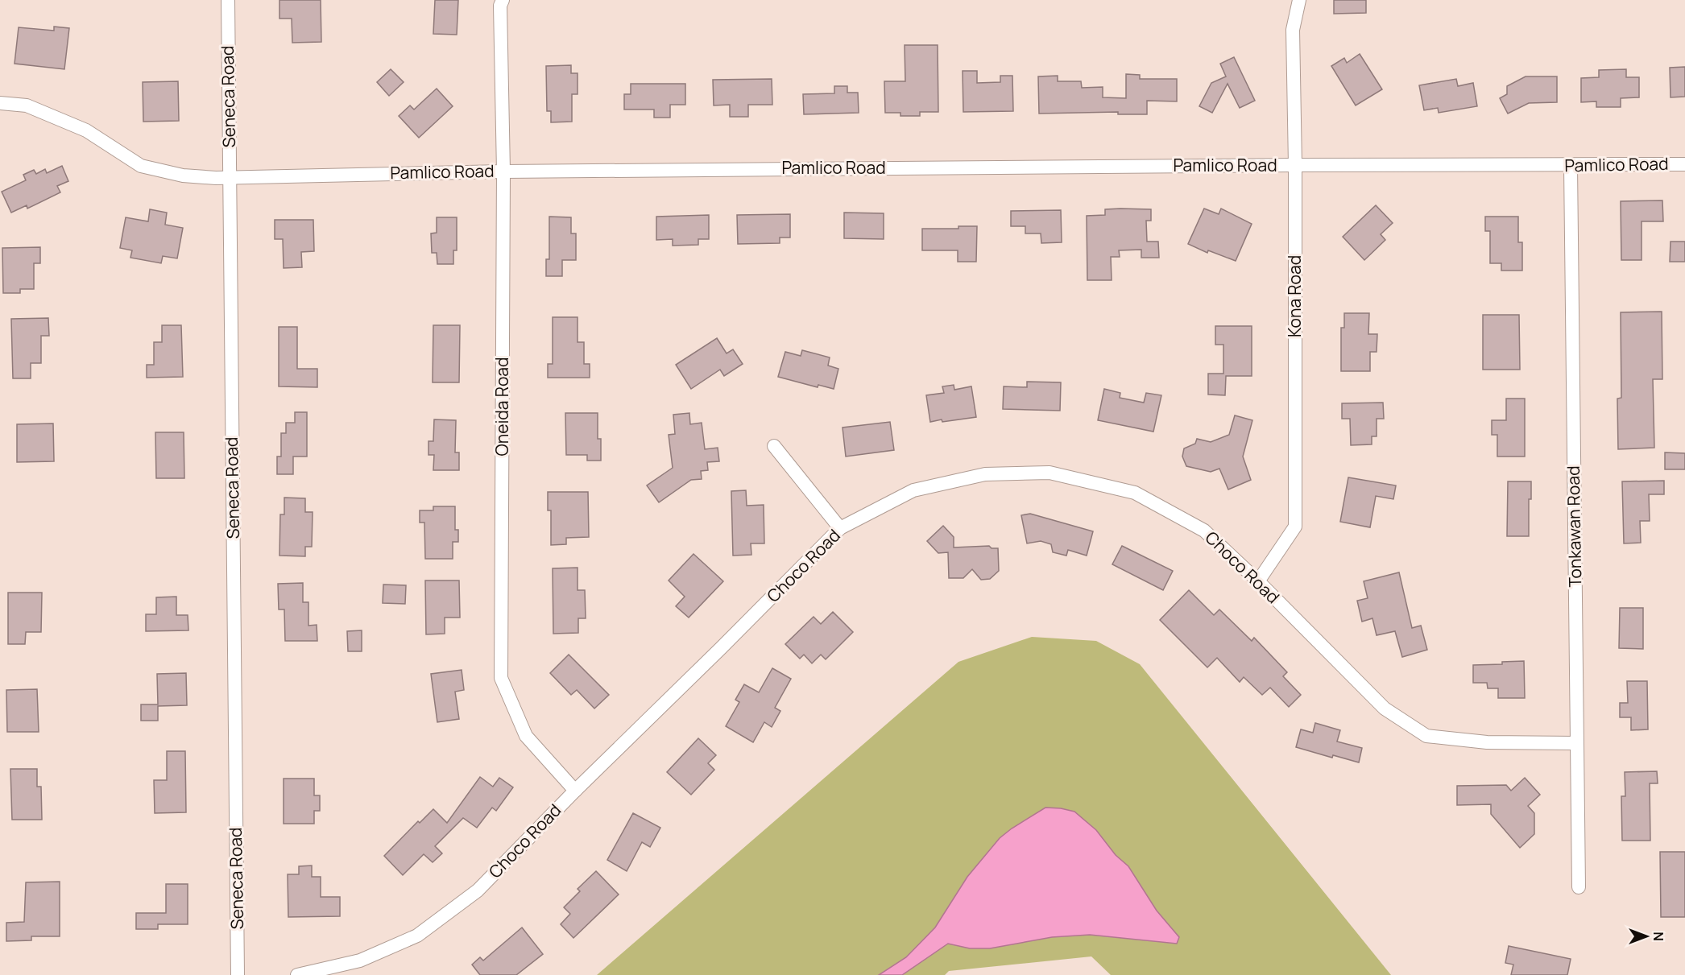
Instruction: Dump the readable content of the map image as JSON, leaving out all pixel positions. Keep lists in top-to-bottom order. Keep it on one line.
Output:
{"streets":{"street":["Seneca Road","Pamlico Road","Kona Road","Oneida Road","Tonkawan Road","Choco Road"]},"crossings":[["Seneca Road","Pamlico Road"],["Pamlico Road","Kona Road"],["Pamlico Road","Oneida Road"],["Pamlico Road","Tonkawan Road"],["Kona Road","Choco Road"],["Oneida Road","Choco Road"],["Tonkawan Road","Choco Road"]],"north":"right"}
